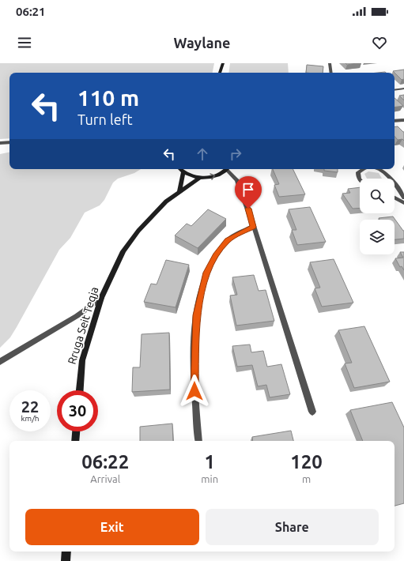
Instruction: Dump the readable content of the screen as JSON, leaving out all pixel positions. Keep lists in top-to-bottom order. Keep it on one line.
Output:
{"streets":{"main road":["Rruga Seit Teqja"]},"page":{"status":"06:21","header":"Waylane","turn":["110 m","Turn left"],"speed":"22 km/h","limit":"30","eta":["06:22","Arrival","1","min","120","m"],"buttons":["Exit","Share"]}}
